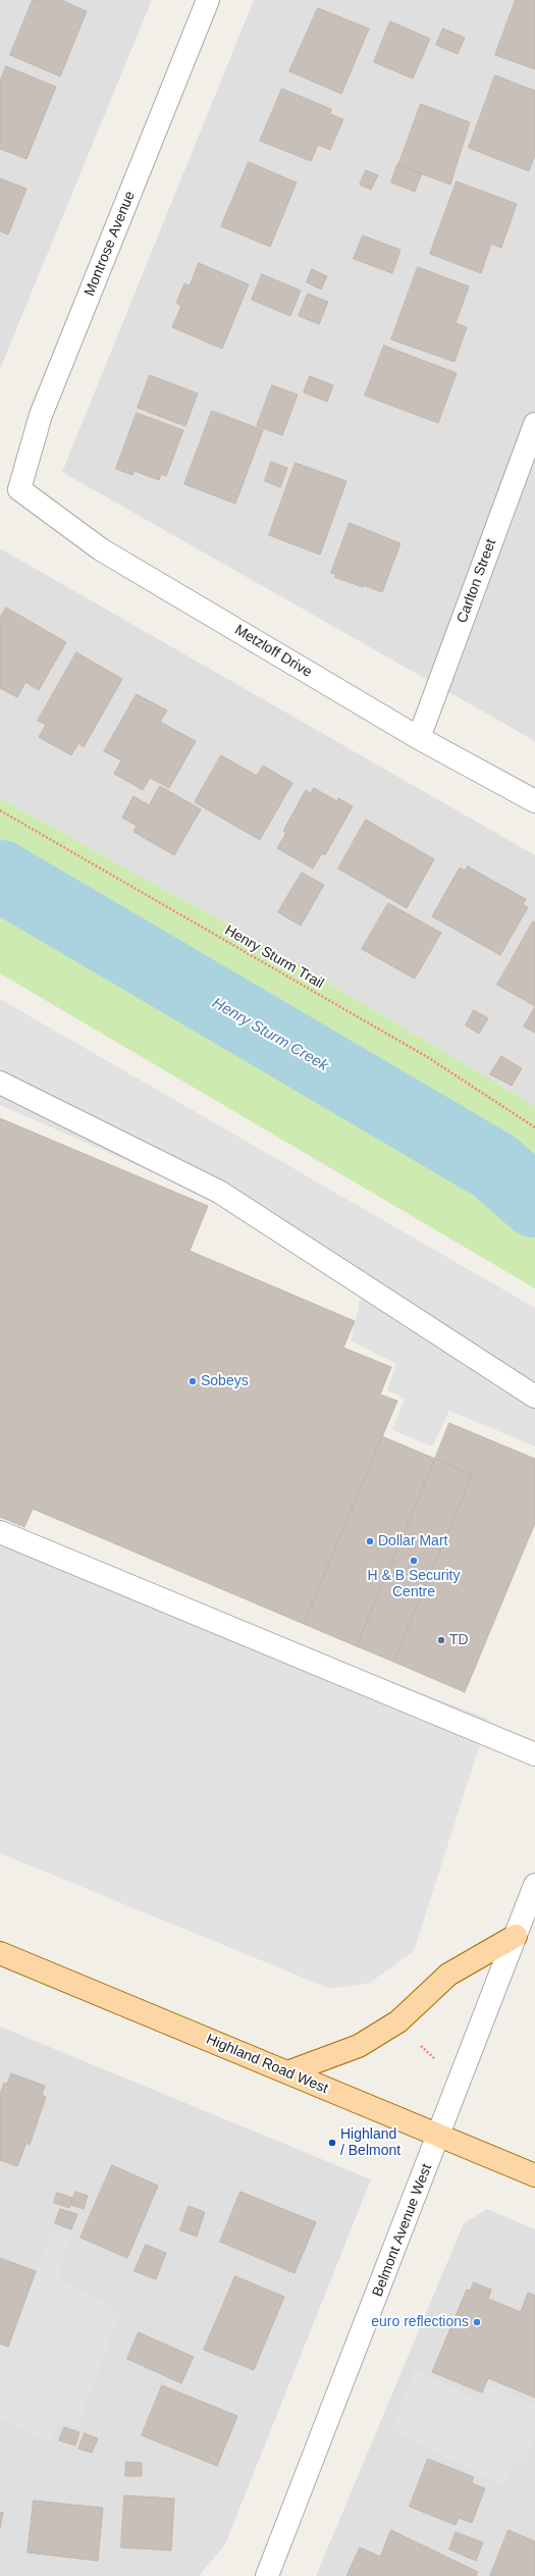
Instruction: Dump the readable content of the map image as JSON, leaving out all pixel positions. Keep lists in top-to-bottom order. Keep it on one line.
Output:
{"streets":{"main road":["Highland Road West"],"street":["Montrose Avenue","Carlton Street","Metzloff Drive","Belmont Avenue West"],"path":["Henry Sturm Trail"]},"crossings":[["Montrose Avenue","Metzloff Drive"],["Carlton Street","Metzloff Drive"],["Highland Road West","Belmont Avenue West"]],"water":["Henry Sturm Creek"],"places":["Sobeys","Dollar Mart","H & B Security Centre","TD","Highland / Belmont","euro reflections"]}
